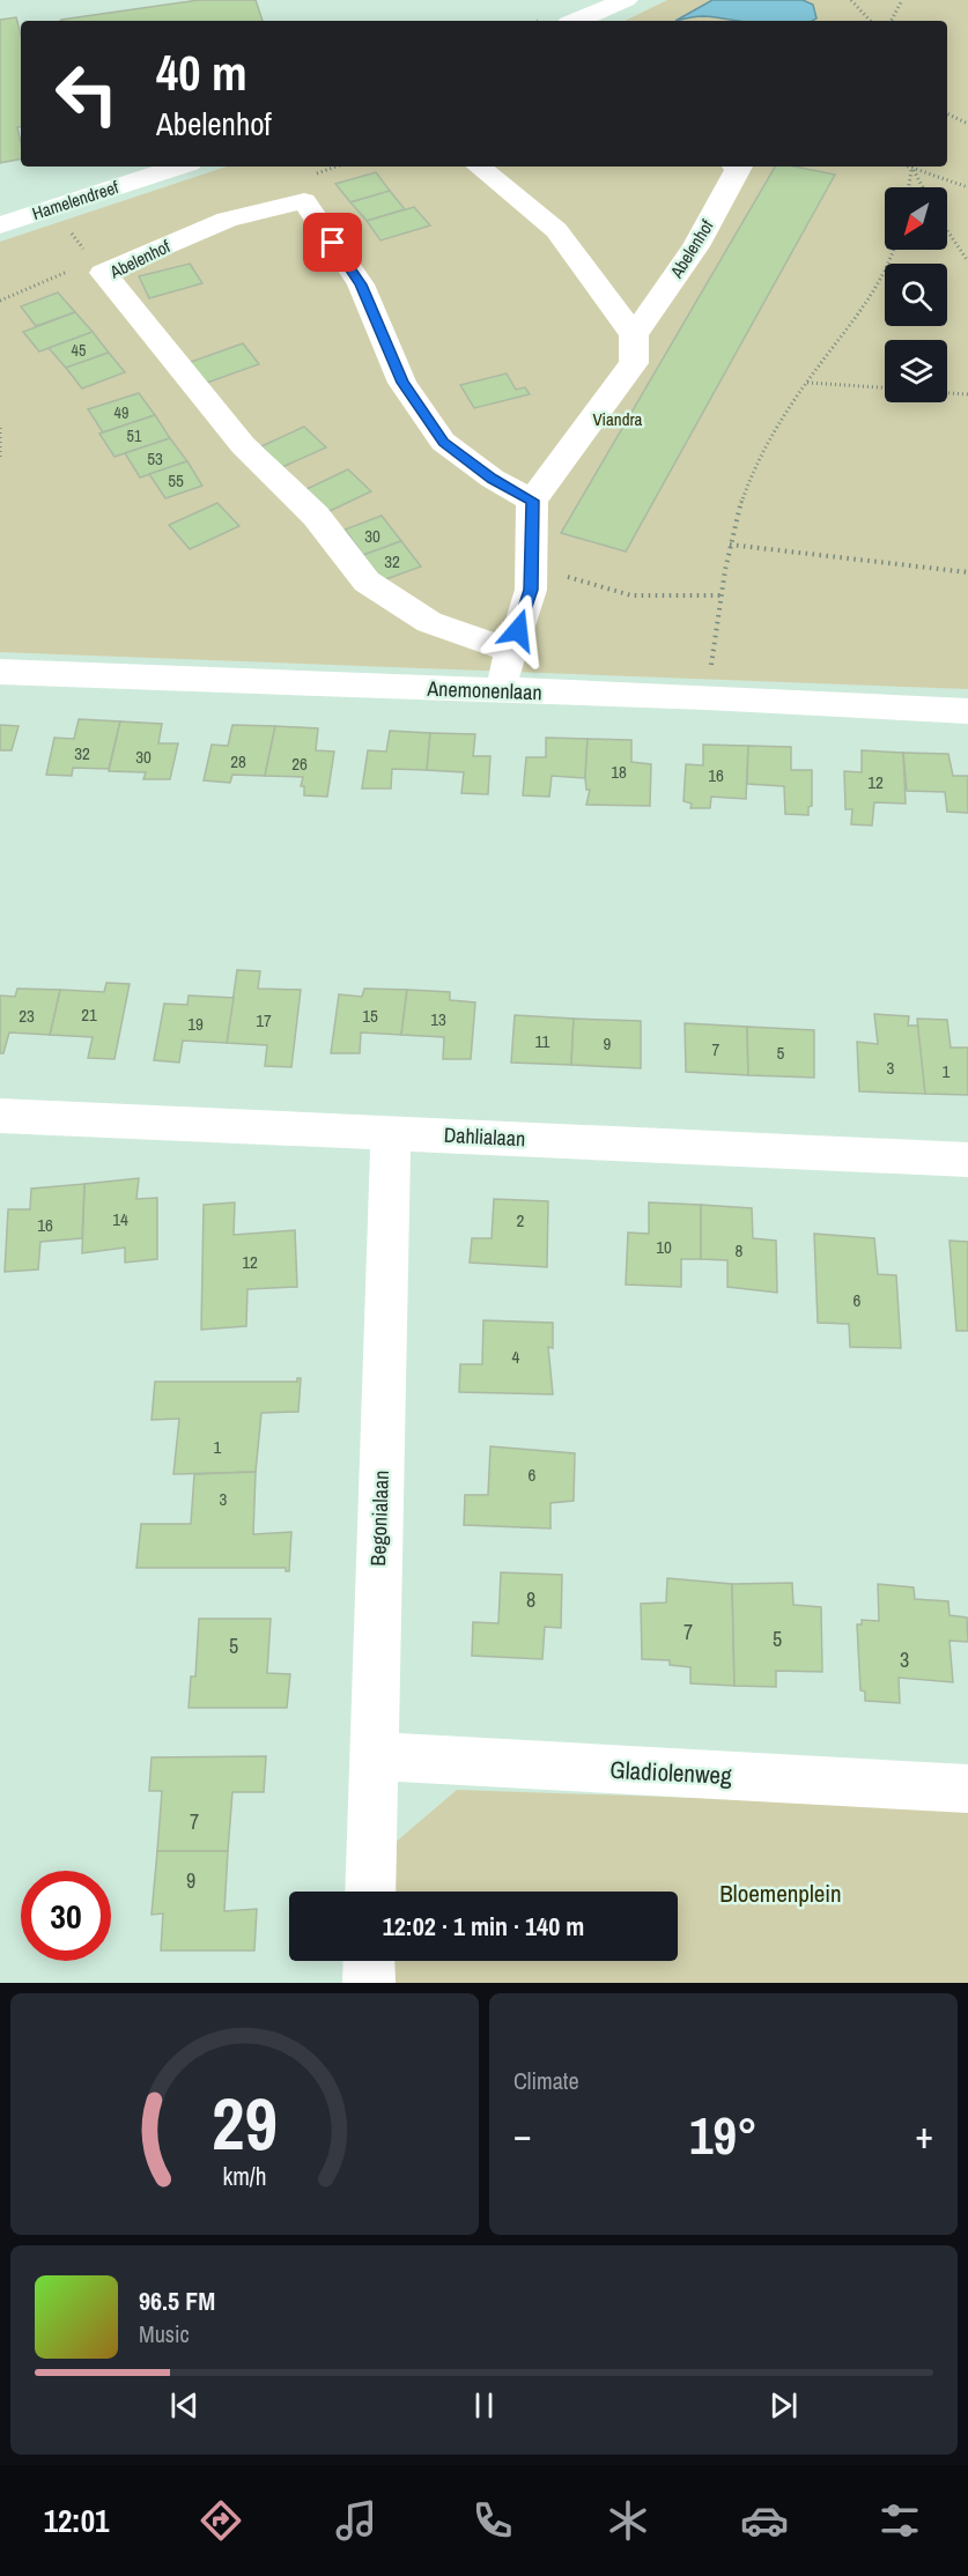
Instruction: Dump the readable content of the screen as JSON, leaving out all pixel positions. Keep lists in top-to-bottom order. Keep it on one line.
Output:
{"streets":{"street":["Hamelendreef","Abelenhof","Anemonenlaan","Dahlialaan","Begonialaan","Gladiolenweg"]},"crossings":[["Dahlialaan","Begonialaan"],["Begonialaan","Gladiolenweg"]],"parks":["Viandra","Bloemenplein"],"house_numbers":["45","49","51","53","55","30","32","32","30","28","26","18","16","12","21","23","15","13","17","19","11","9","7","5","3","1","14","2","16","10","8","12","6","4","1","6","3","8","7","5","5","3","7","9"],"north":"bottom left","page":{"turn":["40 m","Abelenhof"],"limit":"30","trip":"12:02 · 1 min · 140 m","tile":"Climate","heat":["−","19°","+"],"song":["96.5 FM","Music"],"tabs":"12:01","gauge":["29","km/h"]}}
